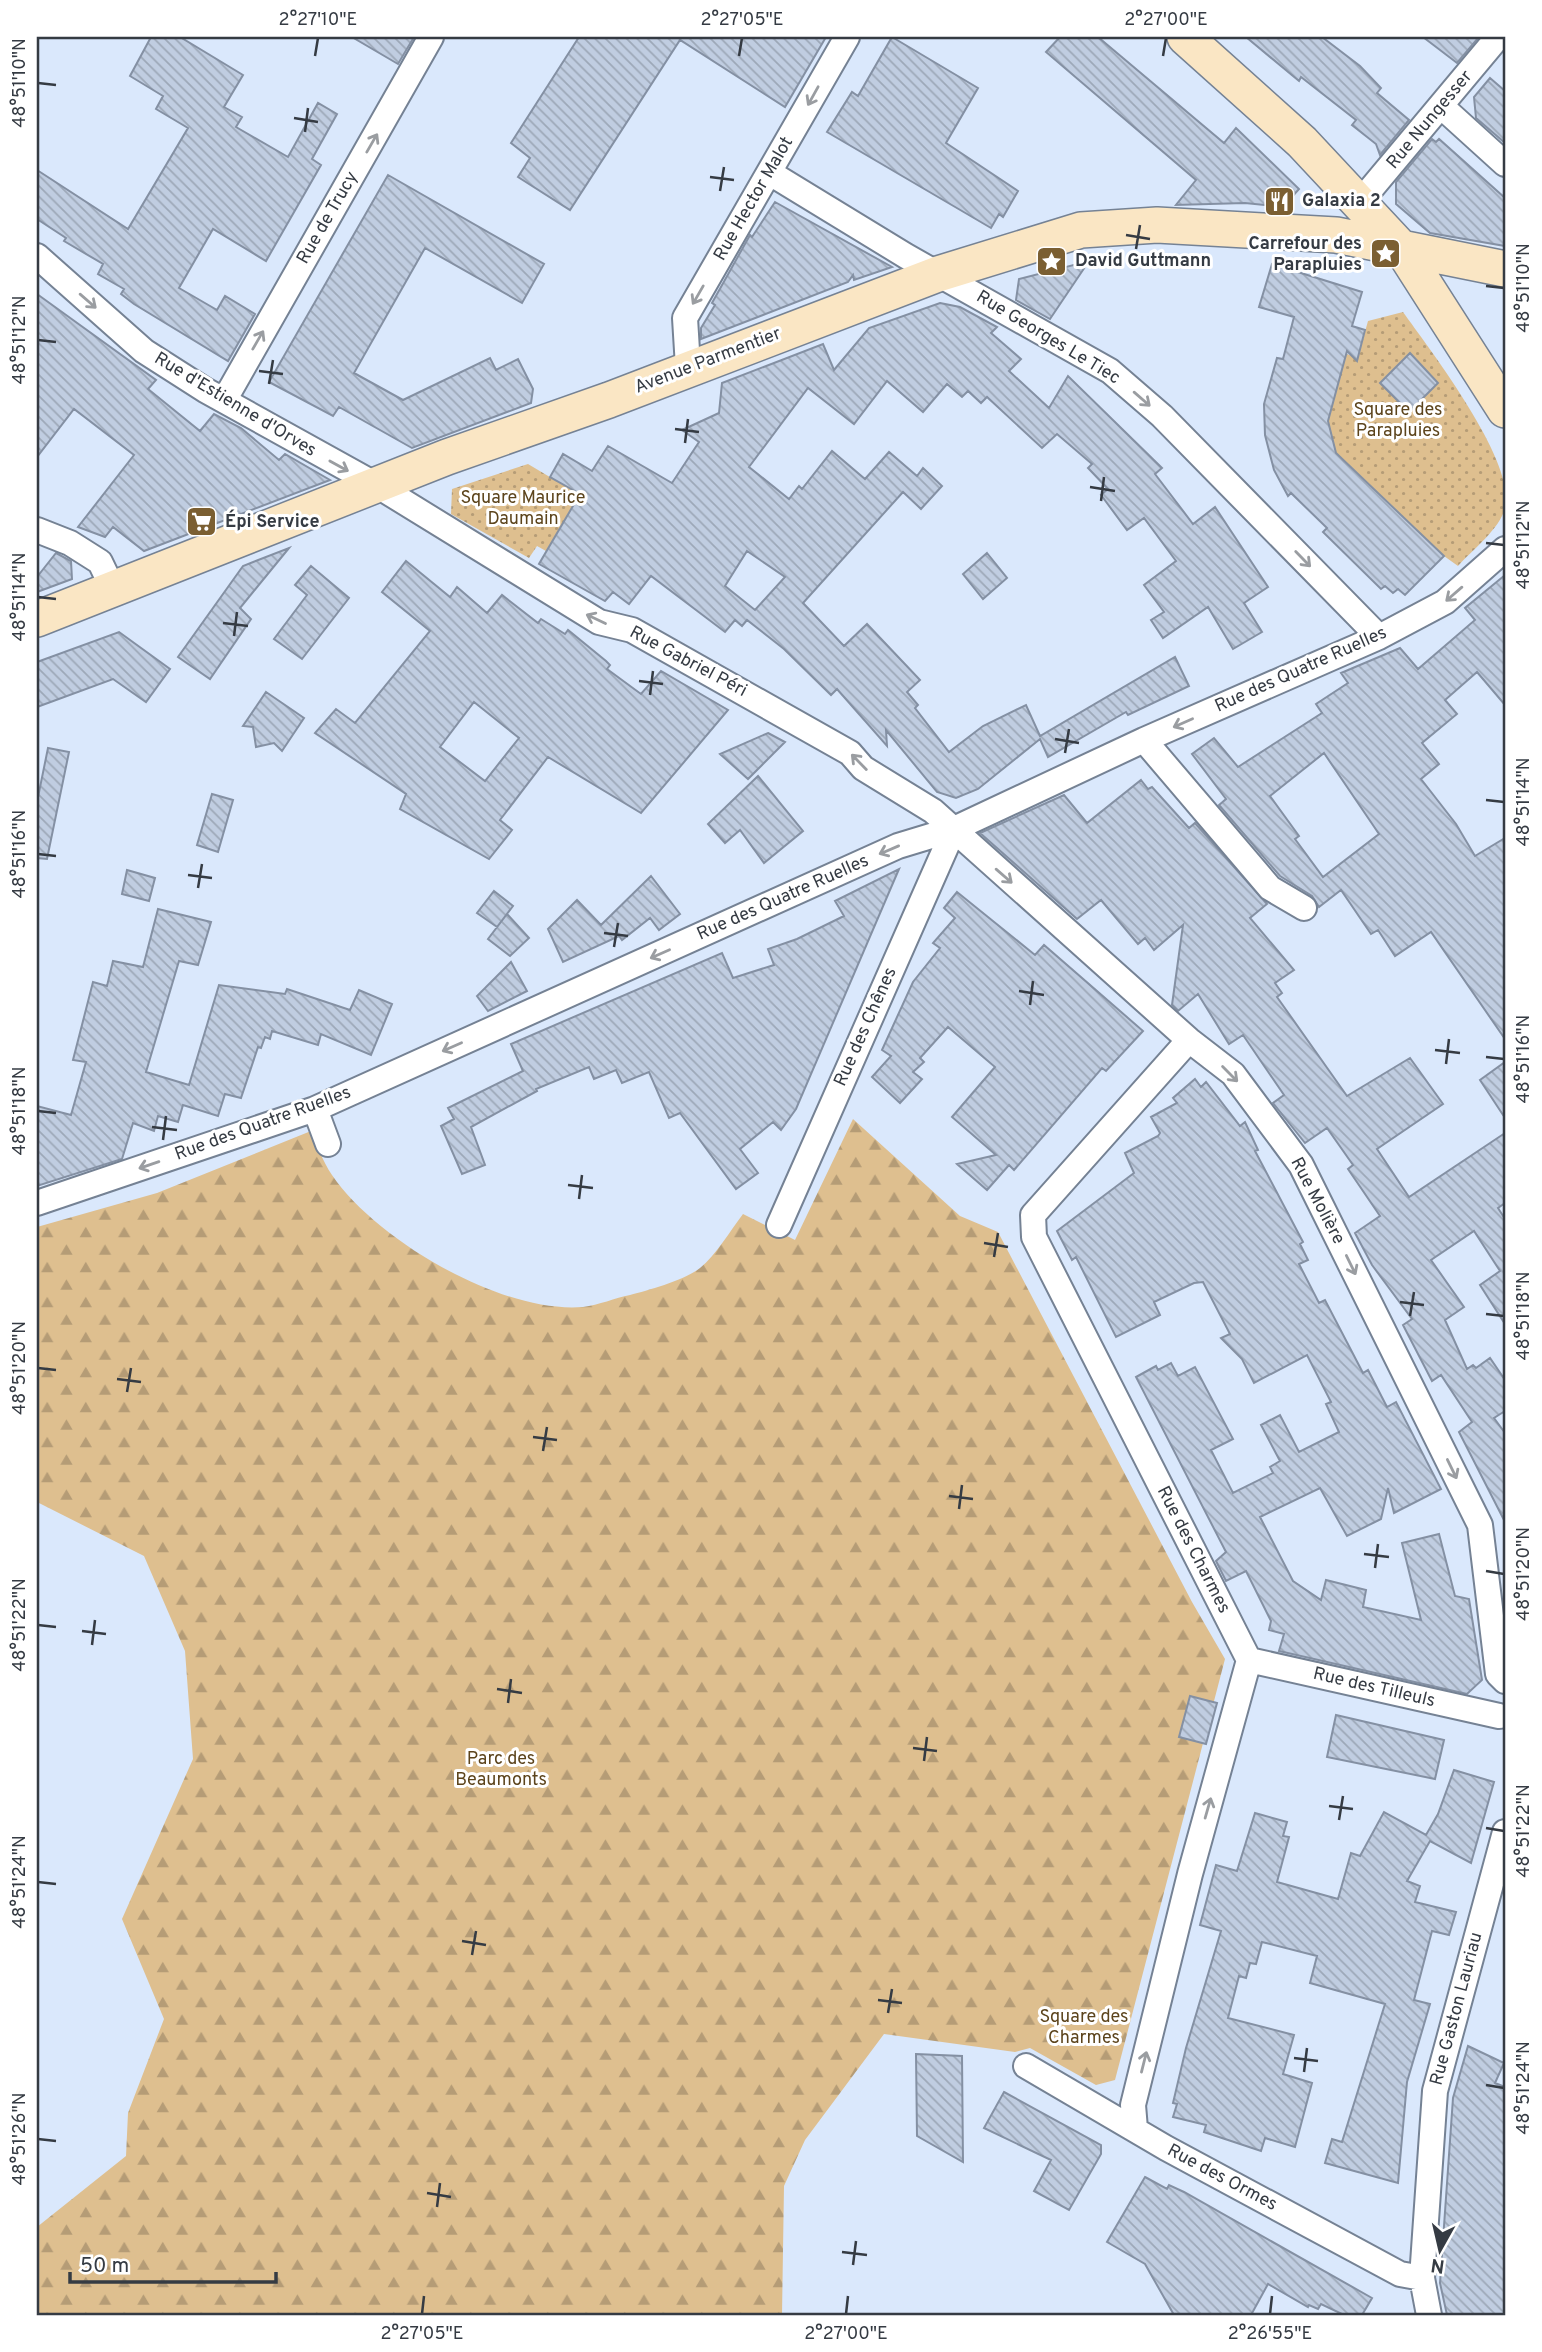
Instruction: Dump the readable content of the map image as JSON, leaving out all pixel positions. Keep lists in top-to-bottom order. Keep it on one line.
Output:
{"streets":{"street":["Rue Nungesser","Rue Hector Malot","Rue de Trucy","Rue Georges Le Tiec","Avenue Parmentier","Rue d'Estienne d'Orves","Rue Gabriel Péri","Rue des Quatre Ruelles","Rue des Chênes","Rue Molière","Rue des Charmes","Rue des Tilleuls","Rue Gaston Lauriau","Rue des Ormes"]},"crossings":[["Rue Hector Malot","Rue Georges Le Tiec"],["Rue Hector Malot","Avenue Parmentier"],["Rue de Trucy","Rue d'Estienne d'Orves"],["Rue Georges Le Tiec","Avenue Parmentier"],["Rue Georges Le Tiec","Rue des Quatre Ruelles"],["Avenue Parmentier","Rue d'Estienne d'Orves"],["Avenue Parmentier","Rue Gabriel Péri"],["Rue d'Estienne d'Orves","Rue Gabriel Péri"],["Rue Gabriel Péri","Rue des Quatre Ruelles"],["Rue Gabriel Péri","Rue des Chênes"],["Rue Gabriel Péri","Rue Molière"],["Rue des Quatre Ruelles","Rue des Chênes"],["Rue des Quatre Ruelles","Rue Molière"],["Rue des Chênes","Rue Molière"],["Rue Molière","Rue des Charmes"],["Rue des Charmes","Rue des Tilleuls"],["Rue Gaston Lauriau","Rue des Ormes"]],"one_way":["Rue Hector Malot","Rue de Trucy","Rue Georges Le Tiec","Rue d'Estienne d'Orves","Rue Gabriel Péri","Rue des Quatre Ruelles","Rue Molière"],"parks":["Square des Parapluies","Square Maurice Daumain","Parc des Beaumonts","Square des Charmes"],"places":{"restaurant":["Galaxia 2"],"place":["Carrefour des Parapluies","David Guttmann"],"supermarket":["Épi Service"]},"scale_bar":"50 m","north":"bottom","coordinates":["2°27'10\"E","2°27'05\"E","2°27'00\"E","48°51'10\"N","48°51'12\"N","48°51'14\"N","48°51'16\"N","48°51'18\"N","48°51'20\"N","48°51'22\"N","48°51'24\"N","48°51'26\"N","2°26'55\"E"]}
